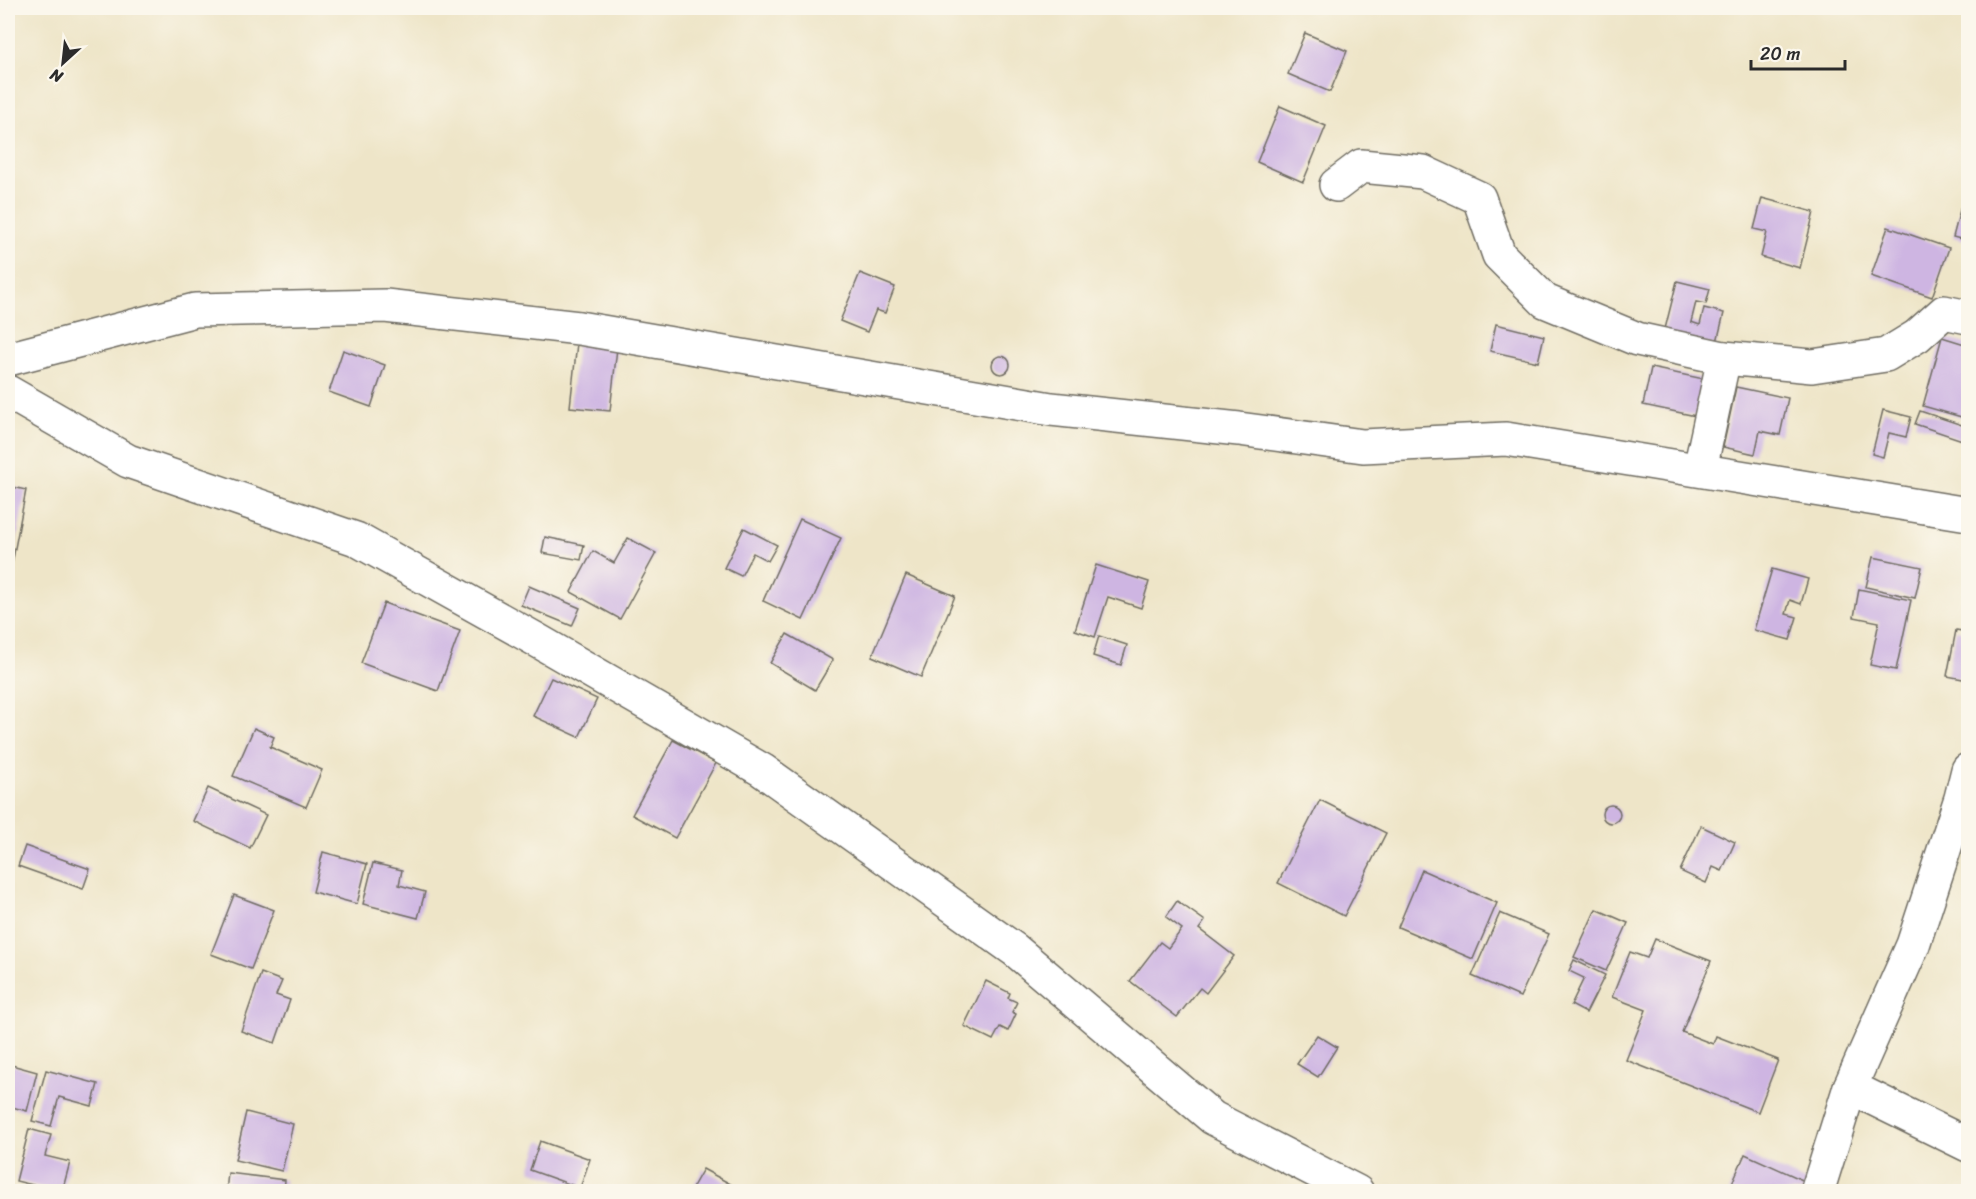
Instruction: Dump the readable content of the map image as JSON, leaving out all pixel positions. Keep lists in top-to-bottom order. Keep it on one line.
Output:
{"scale_bar":"20 m","north":"bottom left"}
